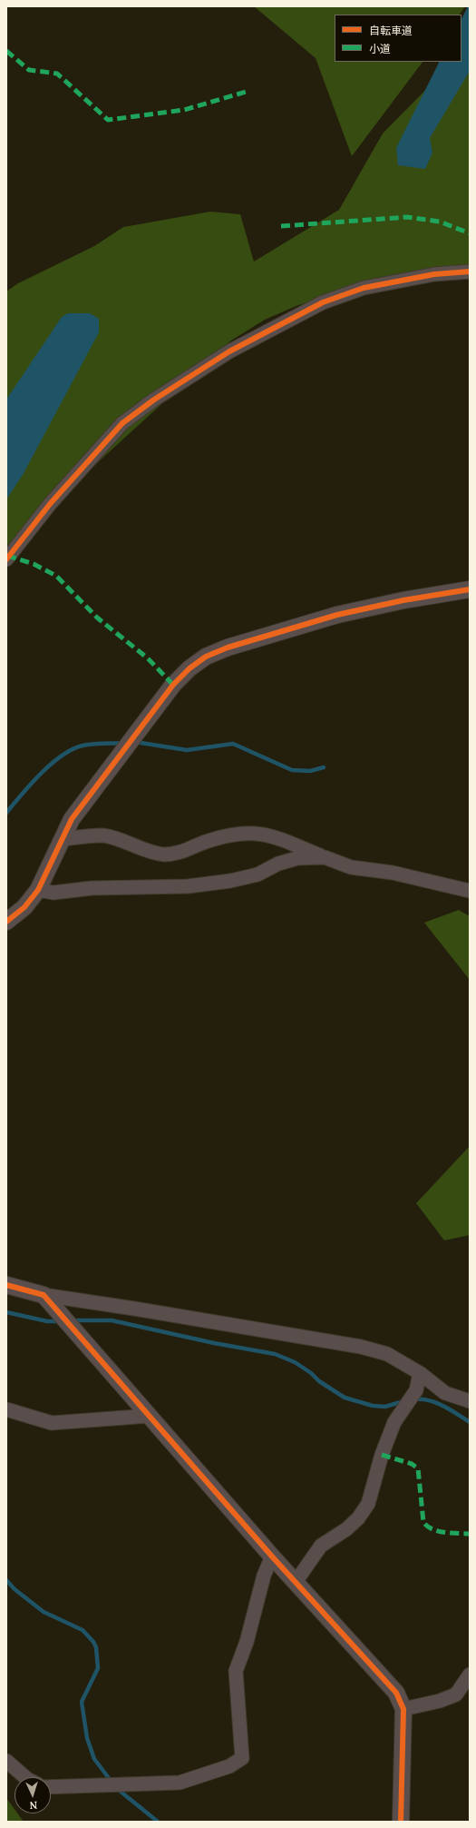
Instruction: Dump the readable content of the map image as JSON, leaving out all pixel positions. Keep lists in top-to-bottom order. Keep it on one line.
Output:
{"legend":["自転車道","小道"],"north":"bottom"}
